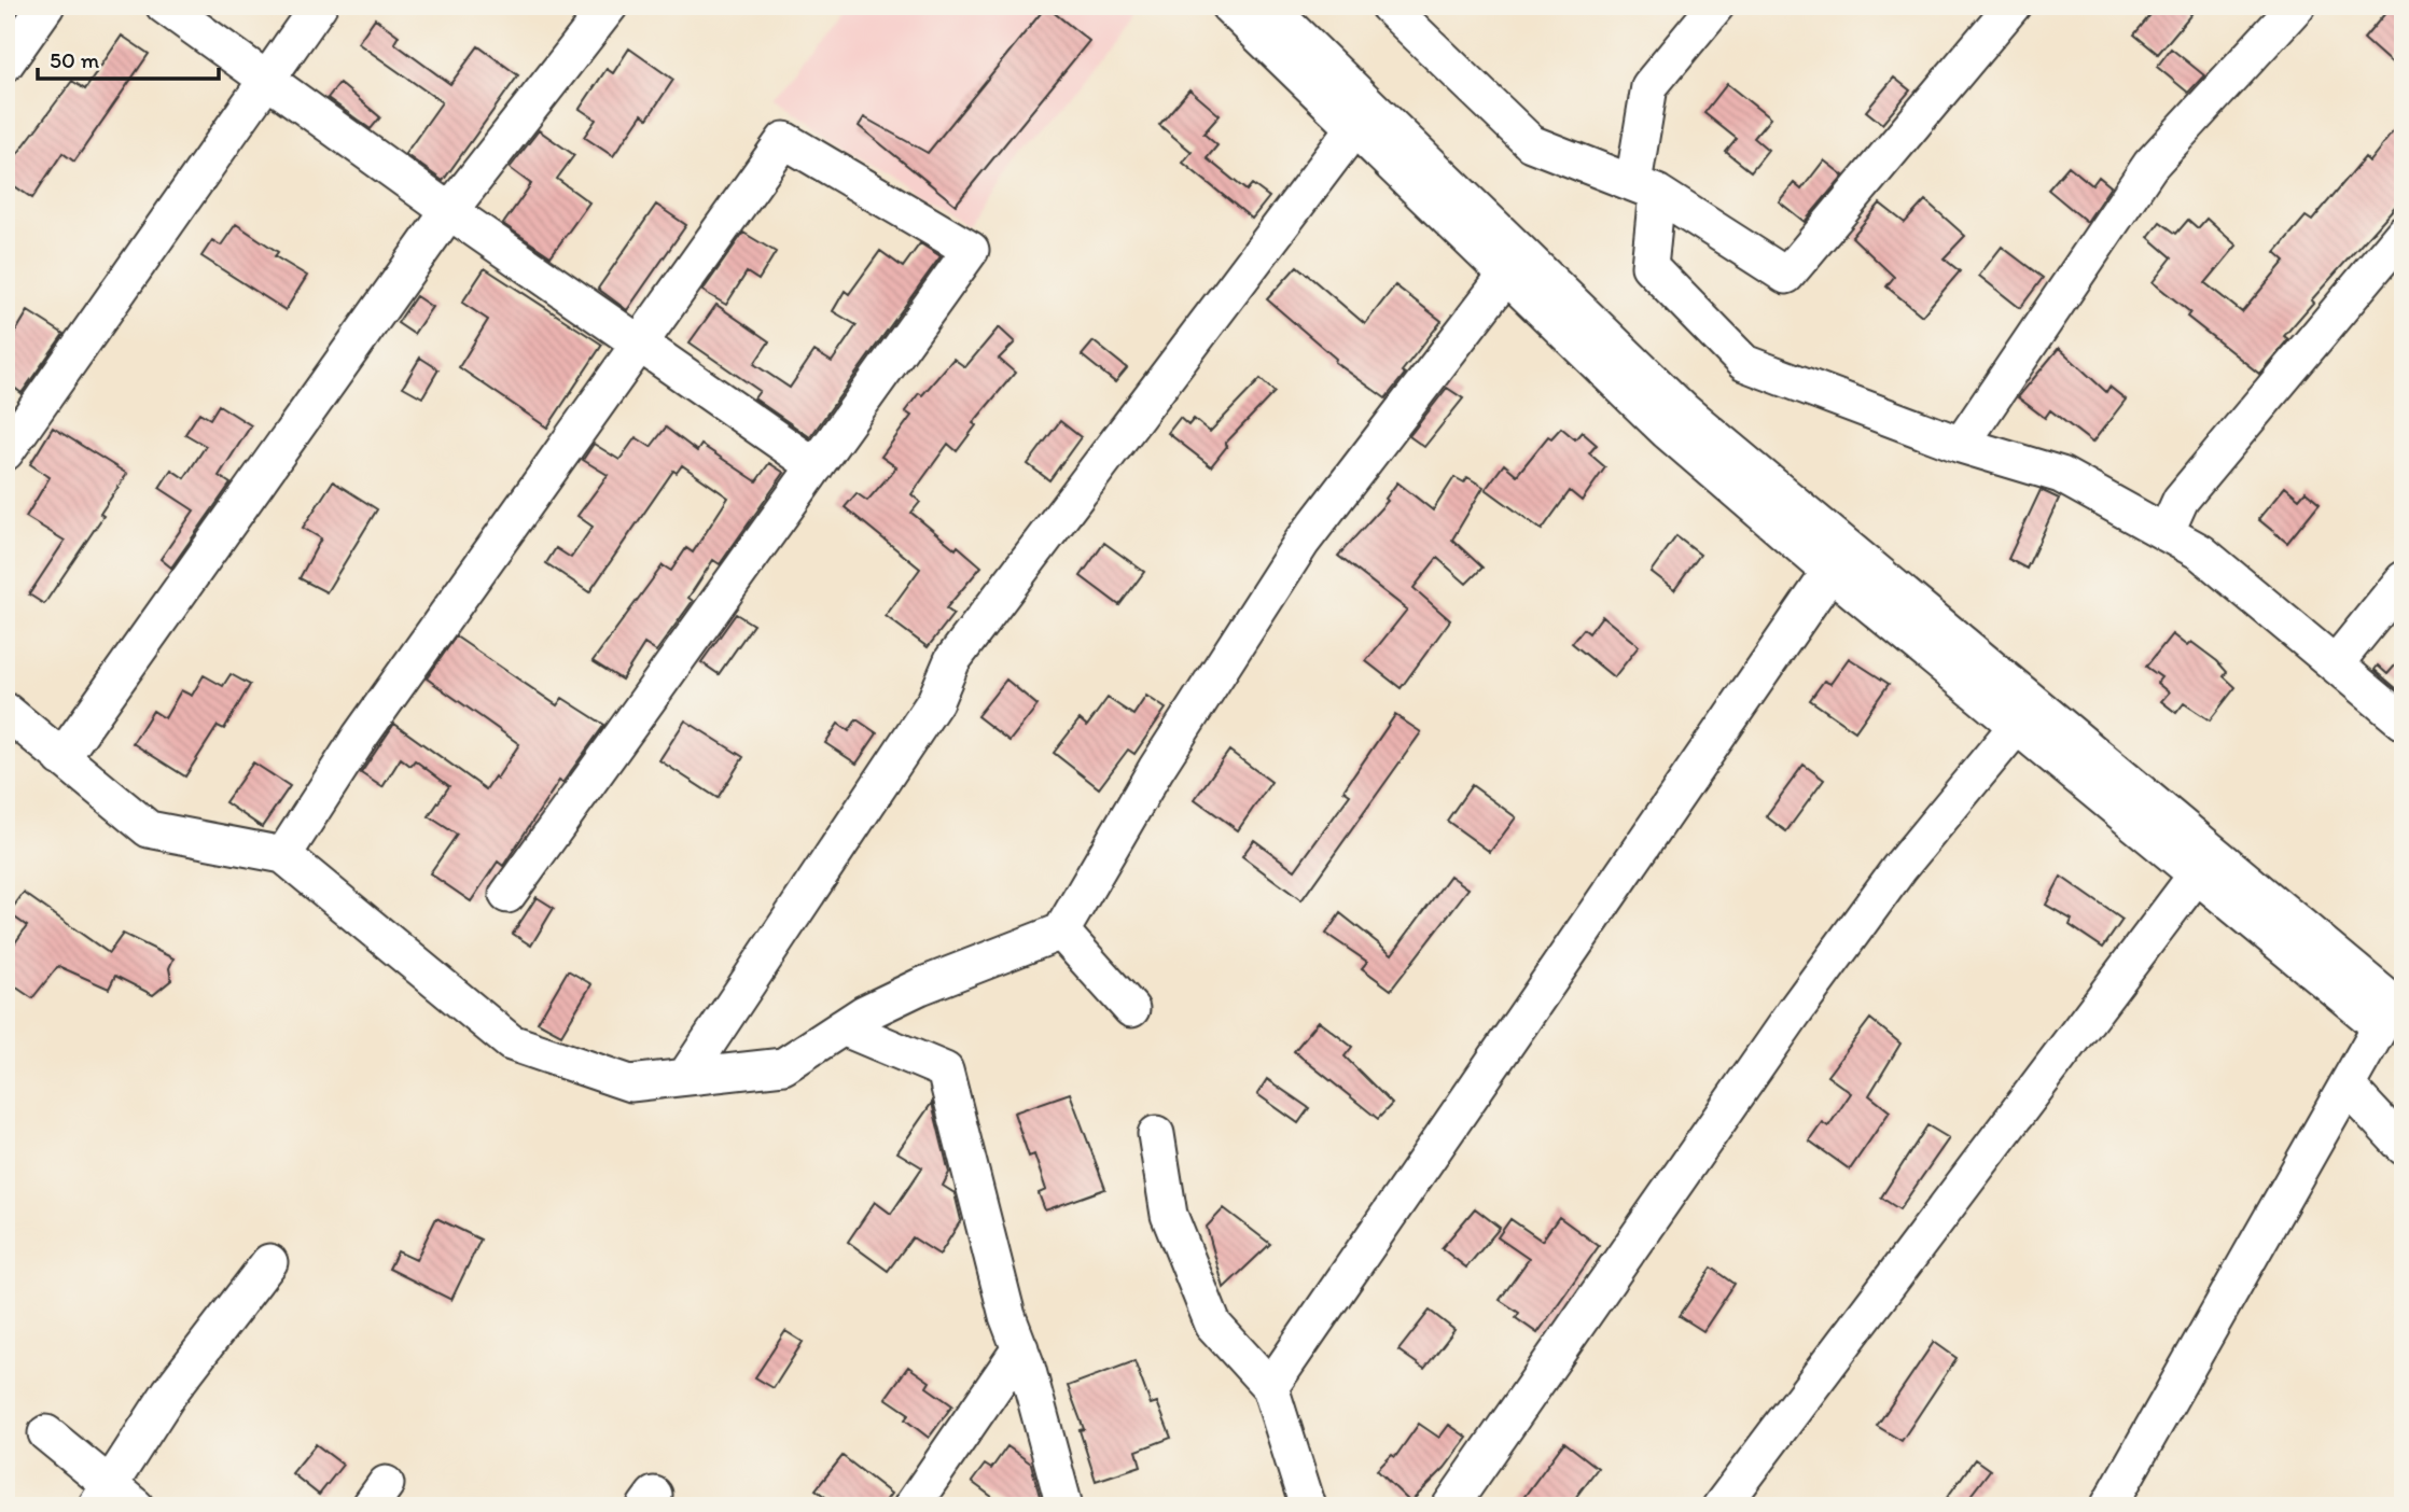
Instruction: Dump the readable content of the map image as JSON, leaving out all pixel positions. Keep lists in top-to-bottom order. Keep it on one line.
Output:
{"scale_bar":"50 m"}
